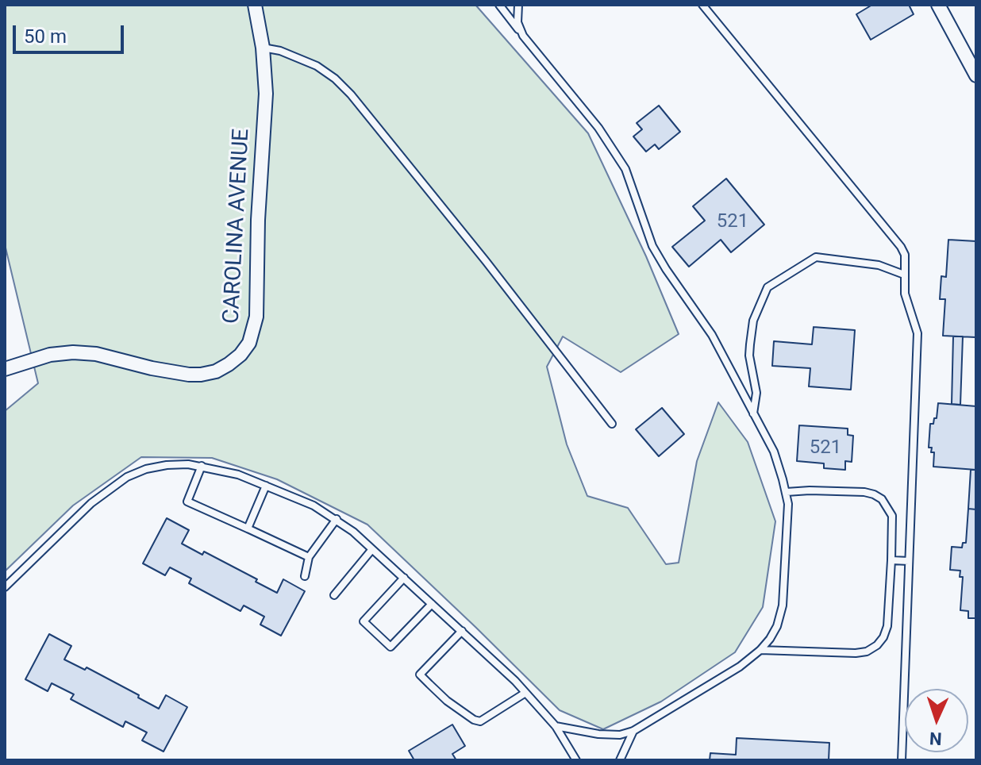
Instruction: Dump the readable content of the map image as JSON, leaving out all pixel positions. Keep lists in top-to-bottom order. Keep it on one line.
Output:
{"streets":{"street":["CAROLINA AVENUE"]},"house_numbers":["521","521"],"scale_bar":"50 m","north":"bottom"}
